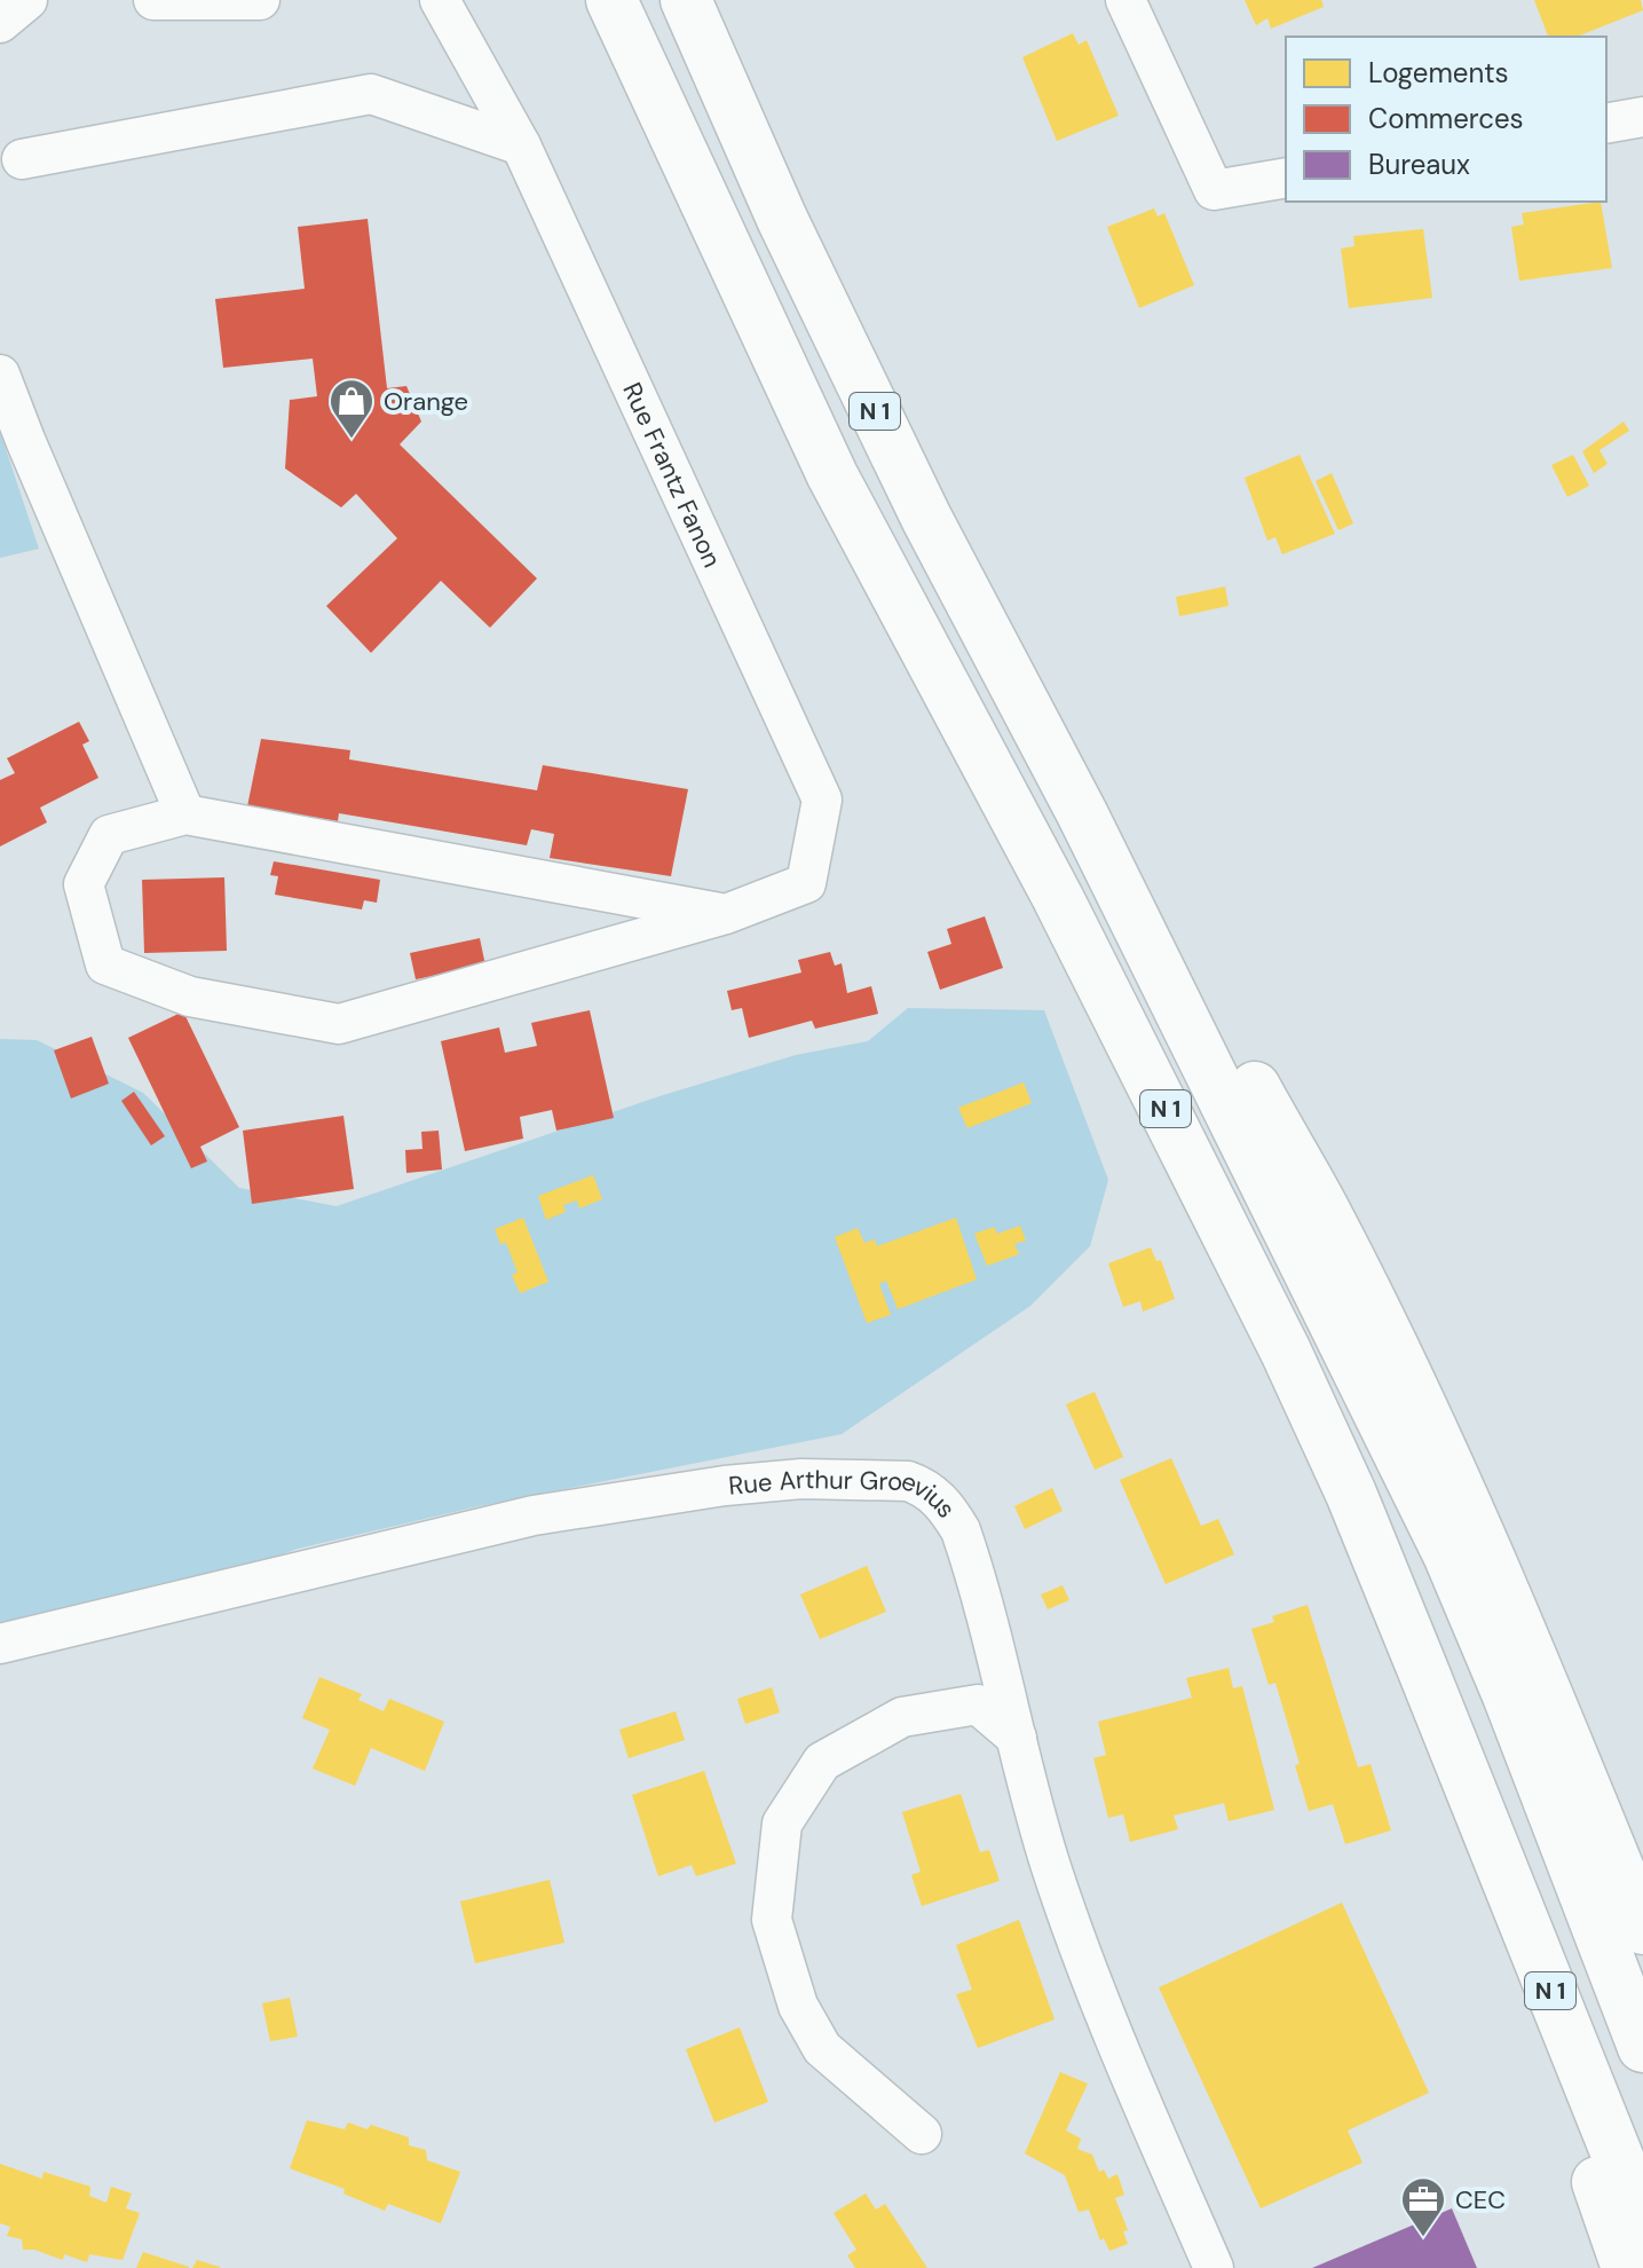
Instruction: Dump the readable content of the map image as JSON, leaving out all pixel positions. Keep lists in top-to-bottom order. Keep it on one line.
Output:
{"streets":{"highway":["N 1"],"street":["Rue Frantz Fanon","Rue Arthur Groevius"]},"places":{"shop":["Orange"],"office":["CEC"]},"legend":["Logements","Commerces","Bureaux"]}
